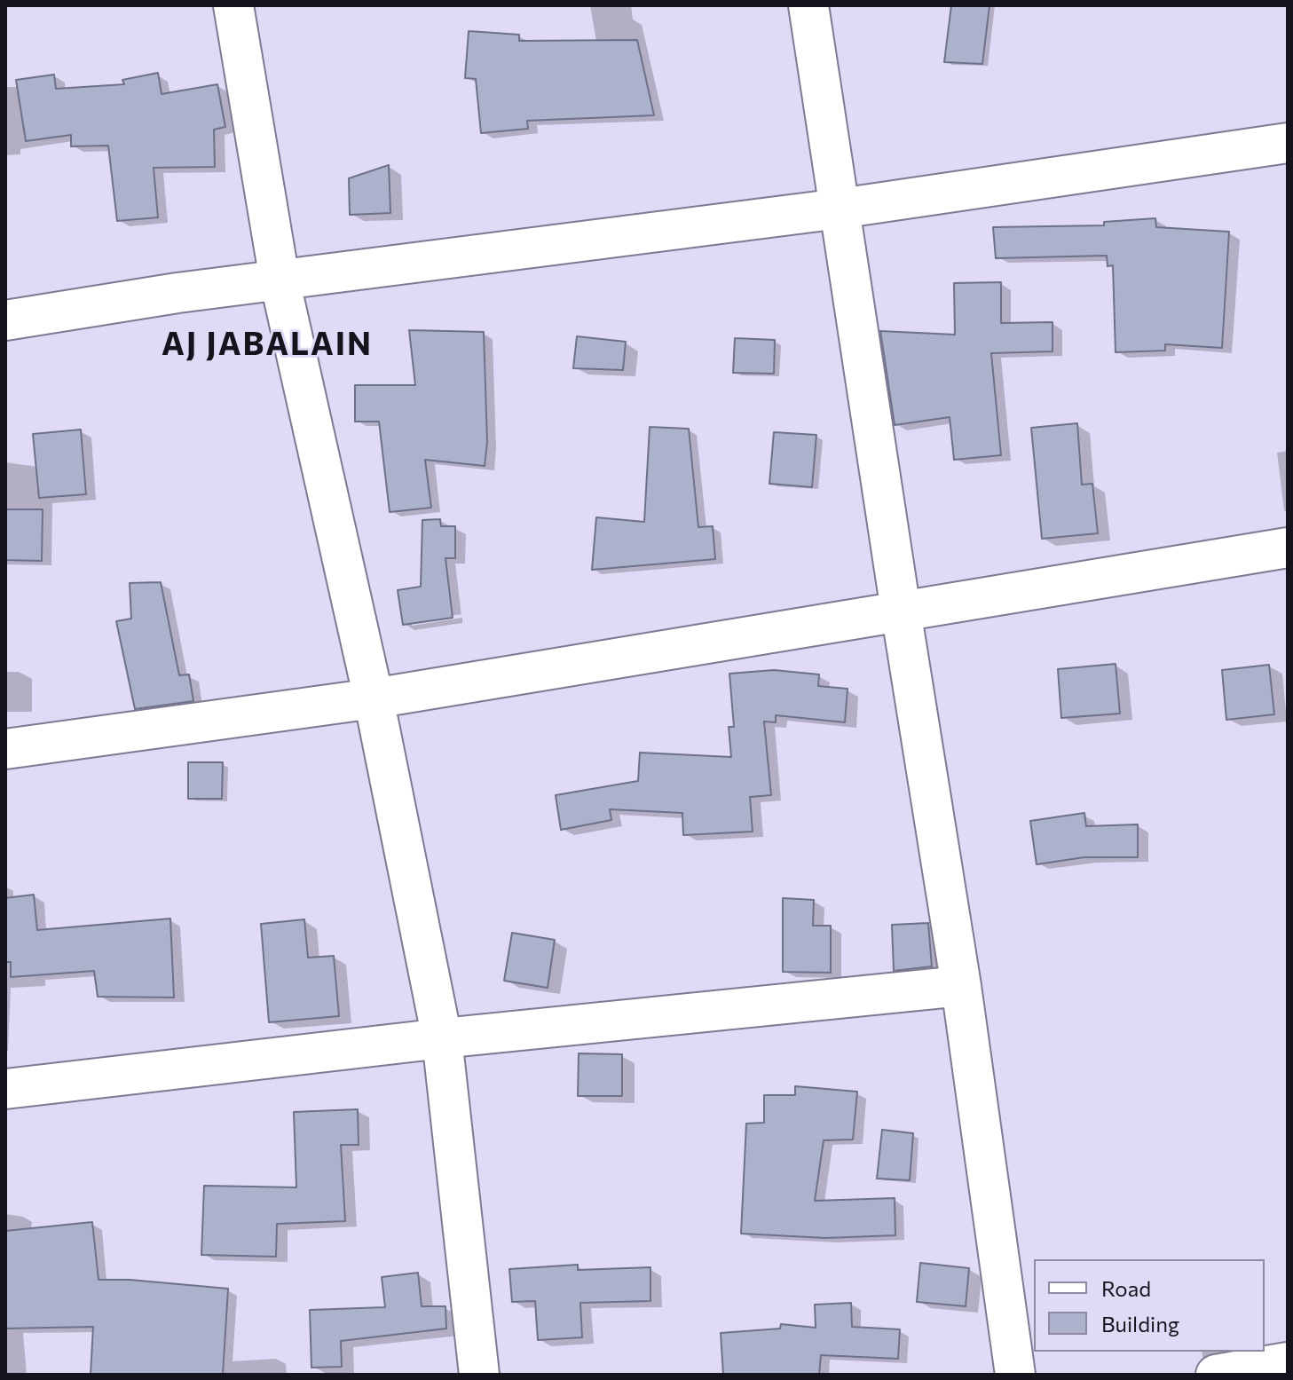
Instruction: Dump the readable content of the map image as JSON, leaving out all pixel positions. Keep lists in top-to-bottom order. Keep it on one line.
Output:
{"districts":["AJ JABALAIN"],"legend":["Road","Building"]}
